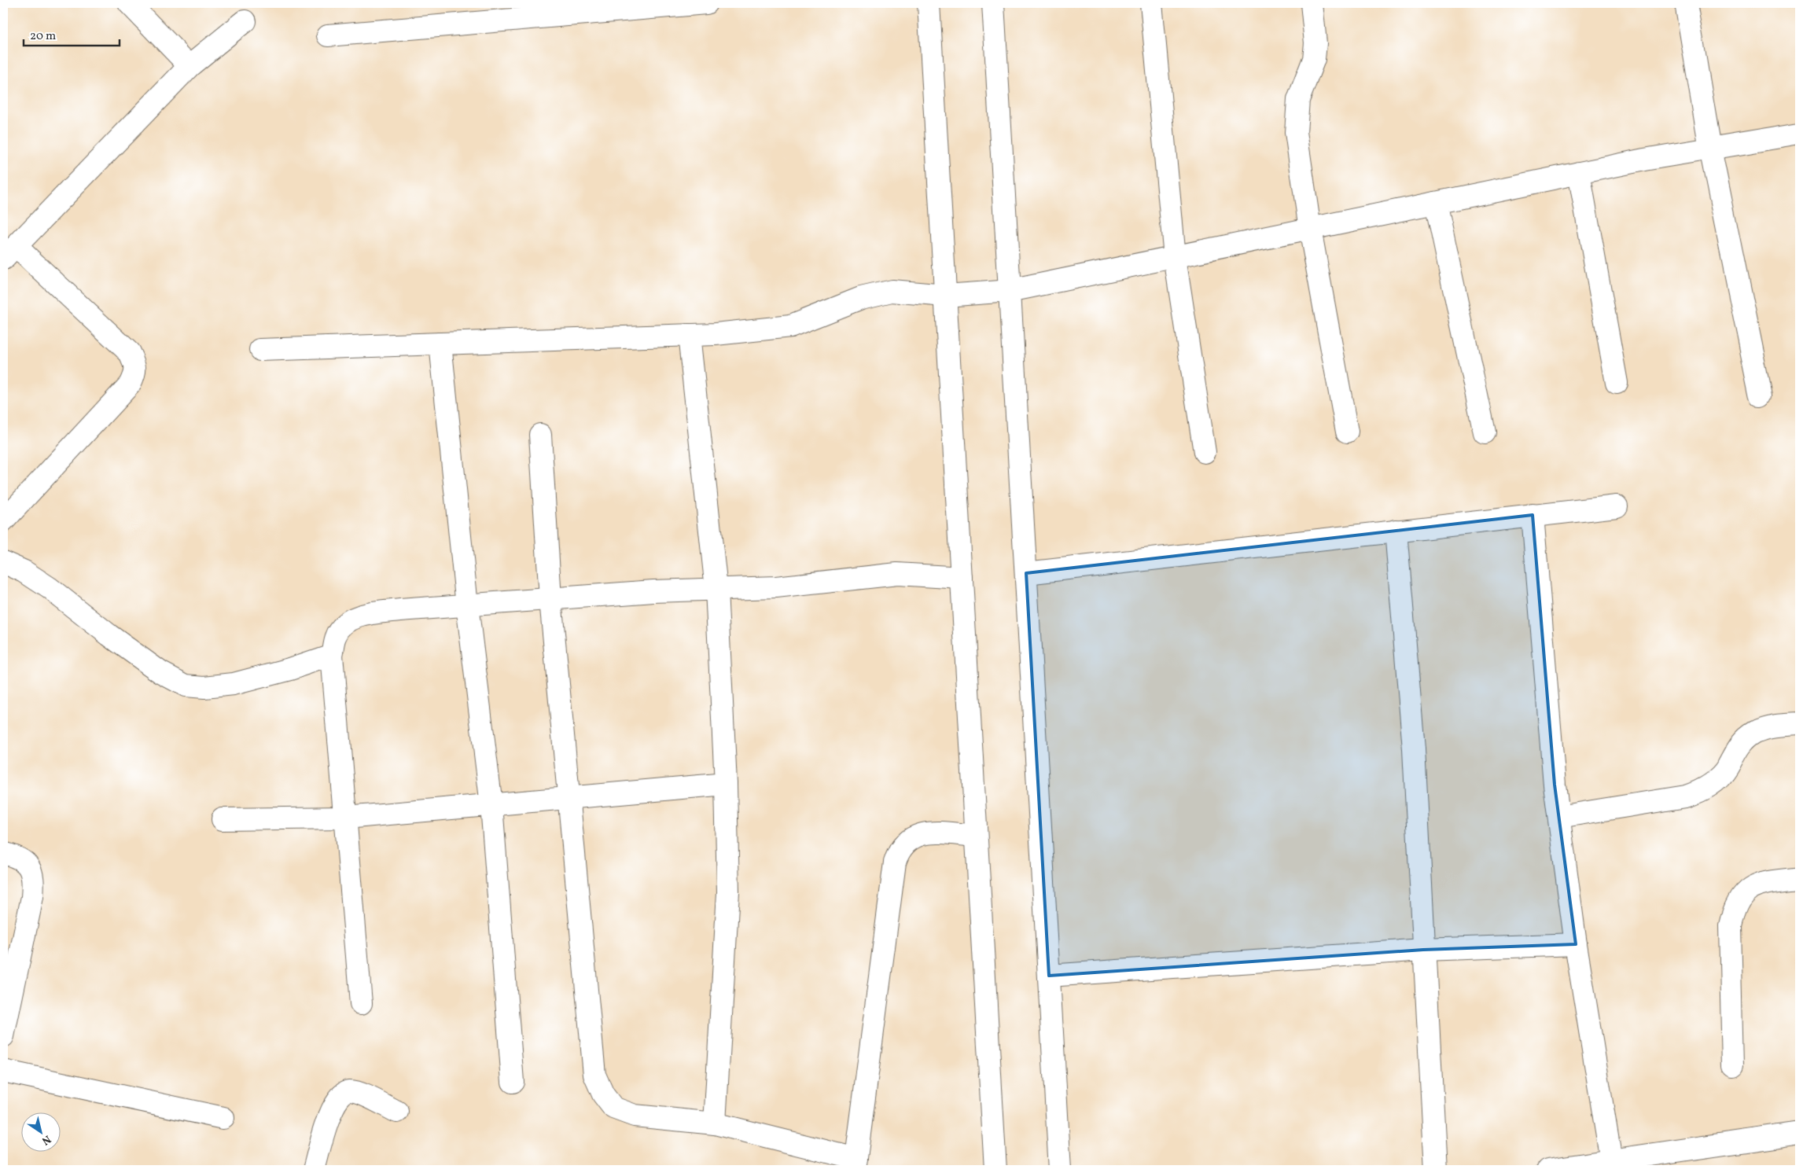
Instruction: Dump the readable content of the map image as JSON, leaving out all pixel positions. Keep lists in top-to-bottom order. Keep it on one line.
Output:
{"scale_bar":"20 m","north":"bottom right"}
